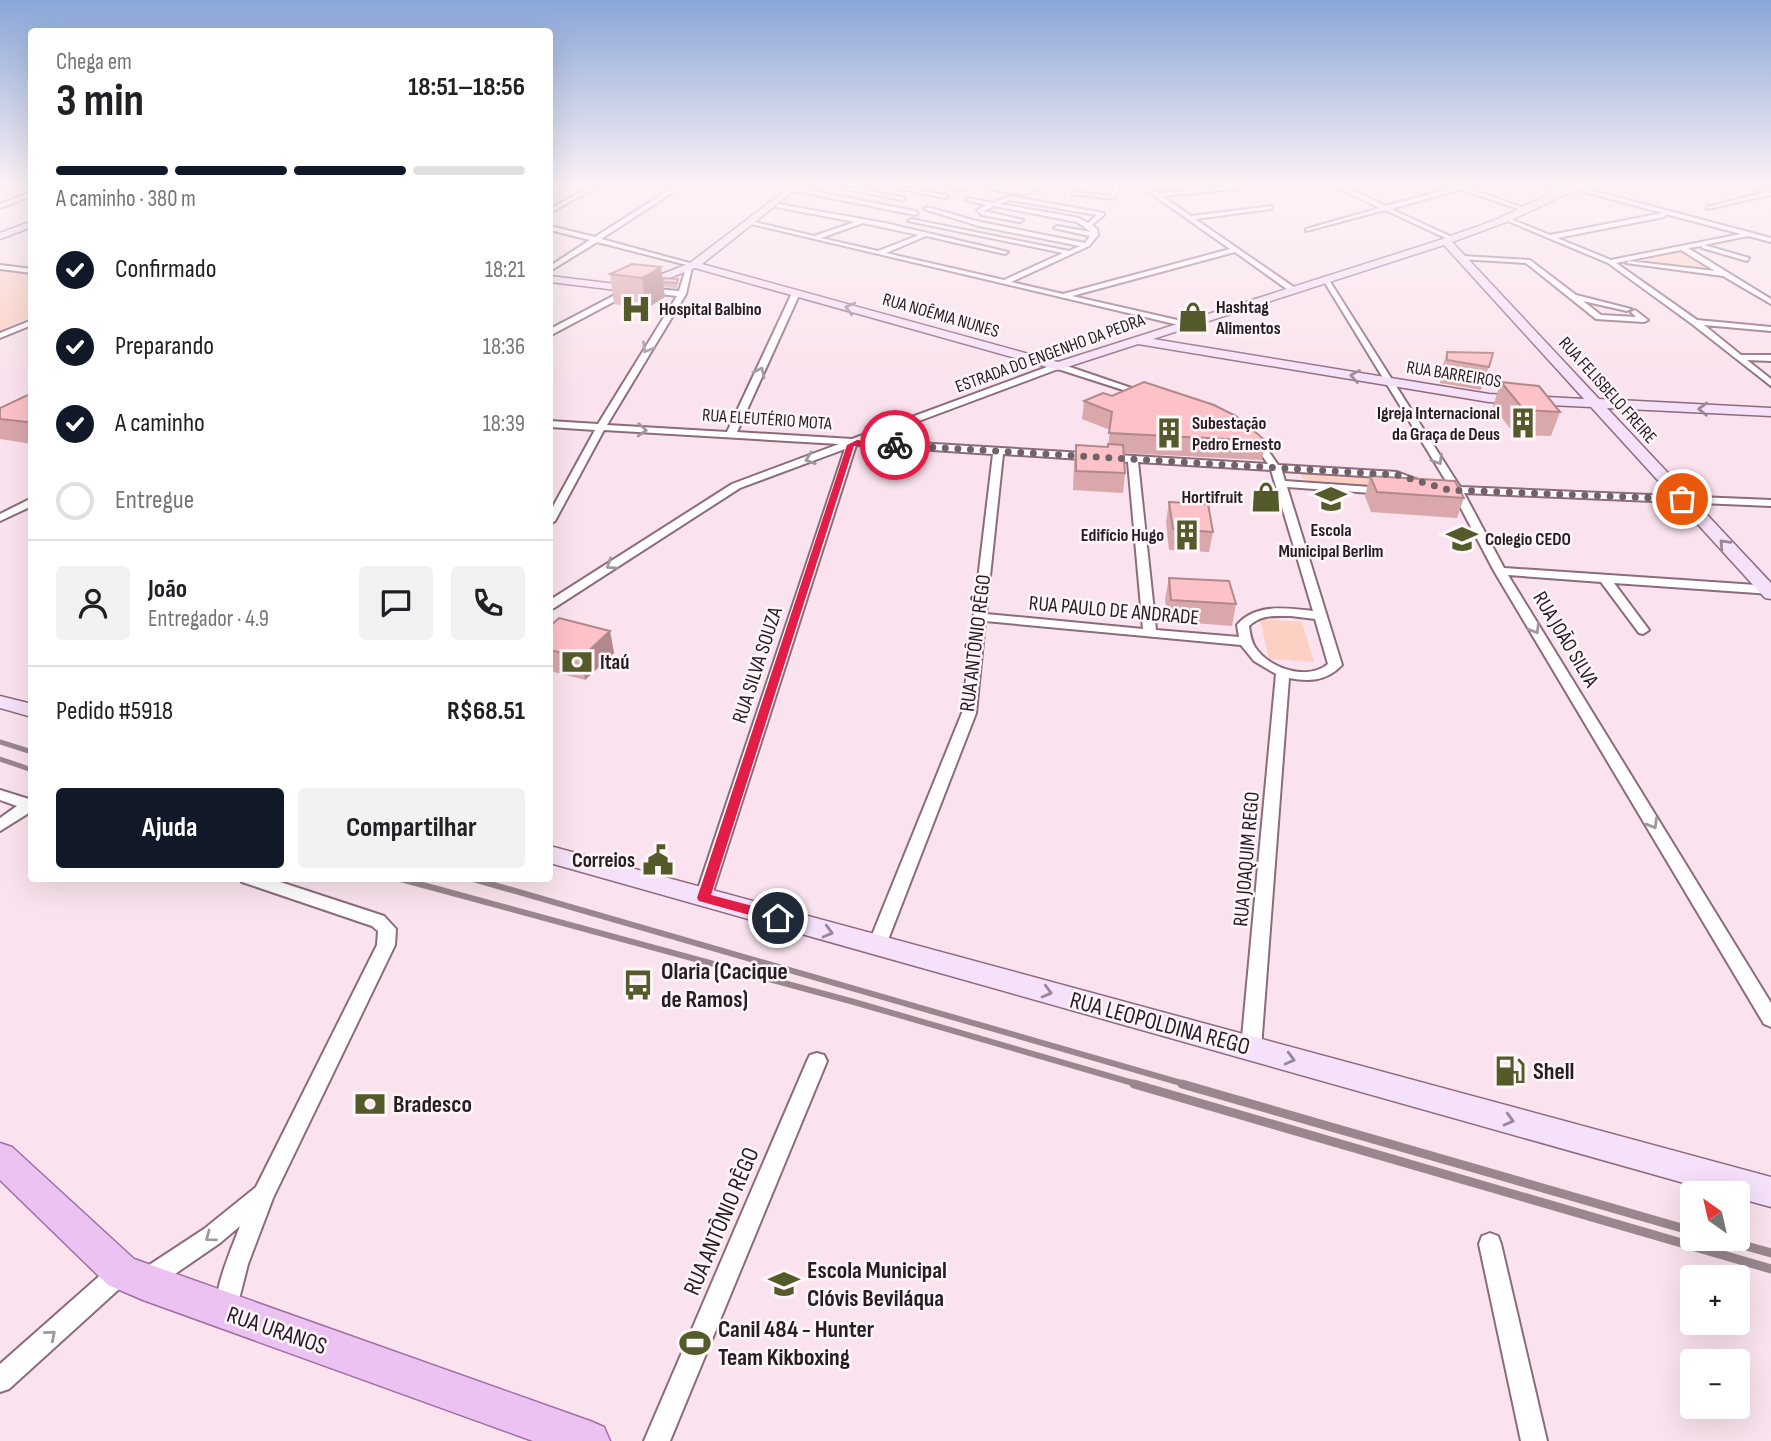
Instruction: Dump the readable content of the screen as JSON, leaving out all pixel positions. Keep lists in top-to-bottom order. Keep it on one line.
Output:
{"streets":{"main road":["RUA URANOS"],"street":["RUA NOÊMIA NUNES","ESTRADA DO ENGENHO DA PEDRA","RUA BARREIROS","RUA FELISBELO FREIRE","RUA ELEUTÉRIO MOTA","RUA PAULO DE ANDRADE","RUA JOÃO SILVA","RUA ANTÔNIO RÊGO","RUA SILVA SOUZA","RUA JOAQUIM REGO","RUA LEOPOLDINA REGO"]},"crossings":[["RUA NOÊMIA NUNES","ESTRADA DO ENGENHO DA PEDRA"],["ESTRADA DO ENGENHO DA PEDRA","RUA BARREIROS"],["ESTRADA DO ENGENHO DA PEDRA","RUA ELEUTÉRIO MOTA"],["ESTRADA DO ENGENHO DA PEDRA","RUA JOÃO SILVA"],["ESTRADA DO ENGENHO DA PEDRA","RUA SILVA SOUZA"],["RUA BARREIROS","RUA FELISBELO FREIRE"],["RUA BARREIROS","RUA JOÃO SILVA"],["RUA FELISBELO FREIRE","RUA ELEUTÉRIO MOTA"],["RUA ELEUTÉRIO MOTA","RUA JOÃO SILVA"],["RUA ELEUTÉRIO MOTA","RUA ANTÔNIO RÊGO"],["RUA ELEUTÉRIO MOTA","RUA SILVA SOUZA"],["RUA PAULO DE ANDRADE","RUA ANTÔNIO RÊGO"],["RUA ANTÔNIO RÊGO","RUA LEOPOLDINA REGO"],["RUA SILVA SOUZA","RUA LEOPOLDINA REGO"],["RUA JOAQUIM REGO","RUA LEOPOLDINA REGO"]],"one_way":["ESTRADA DO ENGENHO DA PEDRA","RUA JOÃO SILVA","RUA LEOPOLDINA REGO"],"places":{"hospital":["Hospital Balbino"],"shop":["Hashtag Alimentos","Hortifruit"],"building":["Igreja Internacional da Graça de Deus","Subestação Pedro Ernesto","Edifício Hugo"],"school or university":["Escola Municipal Berlim","Colegio CEDO","Escola Municipal Clóvis Beviláqua"],"bank":["Itaú","Bradesco"],"public building":["Correios"],"bus stop":["Olaria (Cacique de Ramos)"],"fuel station":["Shell"],"sports":["Canil 484 - Hunter Team Kikboxing"]},"north":"top left","page":{"heading":["3 min","Chega em","18:51–18:56"],"panel":["João","Entregador · 4.9","Pedido #5918","R$68.51"],"bar":"A caminho · 380 m","list":[["Confirmado","18:21"],["Preparando","18:36"],["A caminho","18:39"],"Entregue"],"buttons":["Ajuda","Compartilhar"],"map_buttons":["+","−"]}}
